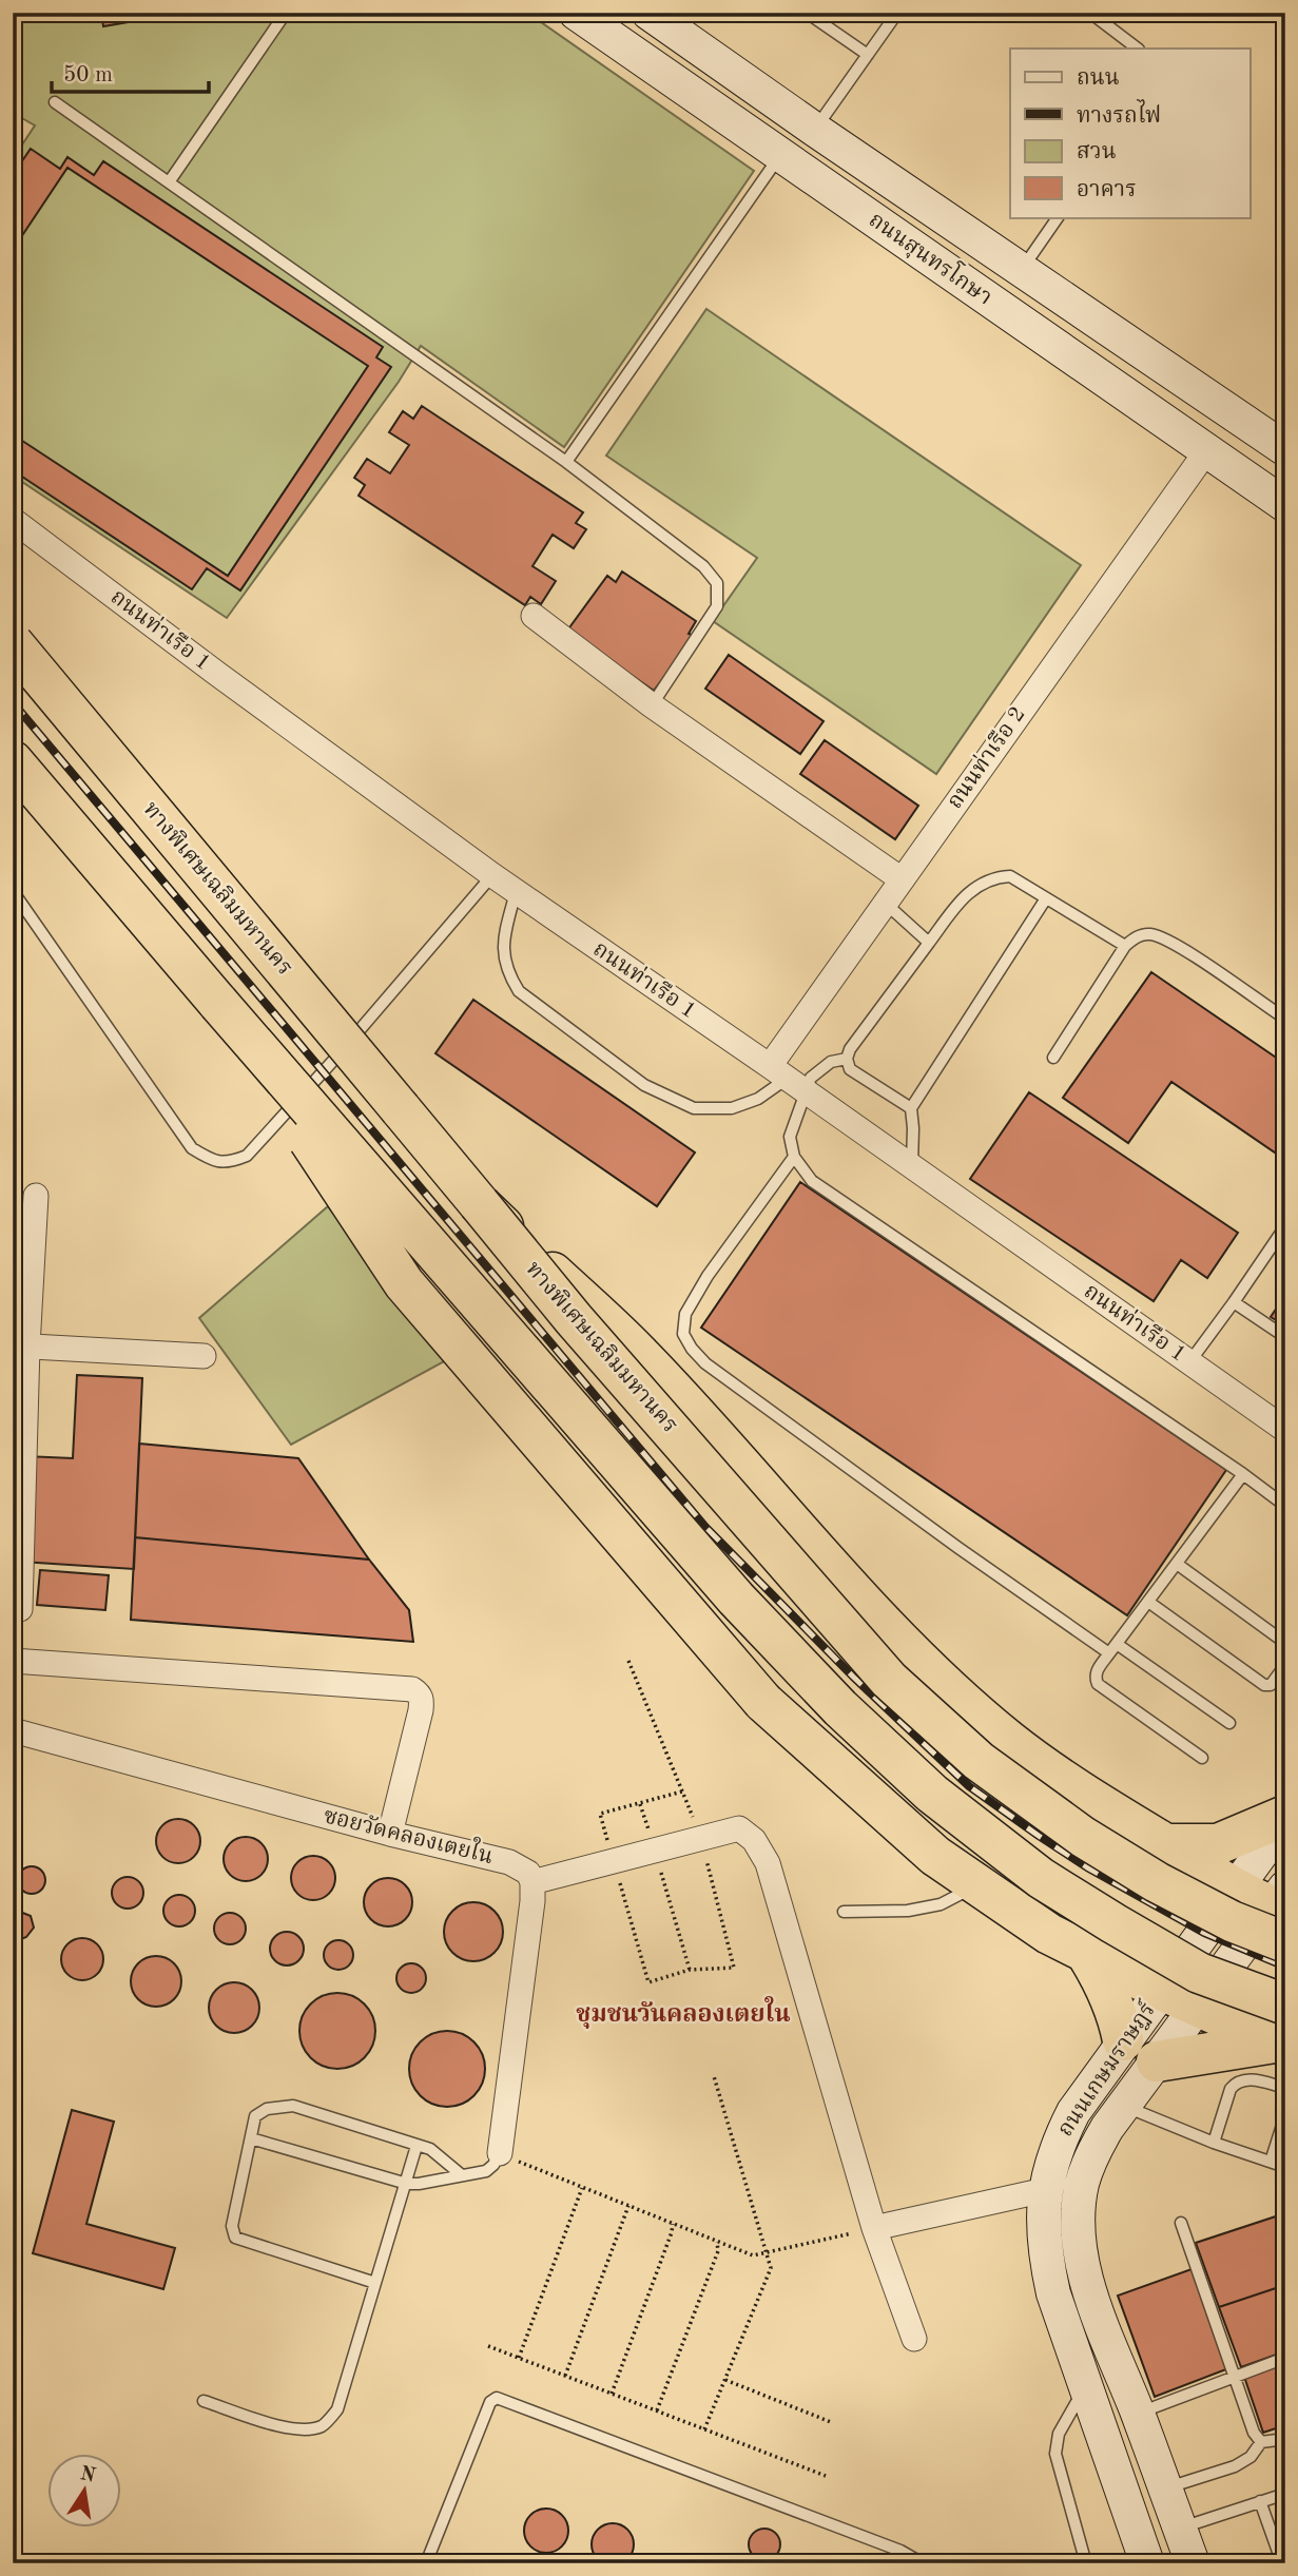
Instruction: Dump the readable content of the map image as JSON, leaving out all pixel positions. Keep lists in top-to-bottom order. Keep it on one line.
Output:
{"streets":{"highway":["ทางพิเศษเฉลิมมหานคร"],"main road":["ถนนสุนทรโกษา","ถนนเกษมราษฎร์"],"street":["ถนนท่าเรือ 1","ถนนท่าเรือ 2","ซอยวัดคลองเตยใน"]},"crossings":[["ถนนสุนทรโกษา","ถนนท่าเรือ 2"],["ถนนท่าเรือ 1","ถนนท่าเรือ 2"],["ทางพิเศษเฉลิมมหานคร","ถนนเกษมราษฎร์"]],"districts":["ชุมชนวันคลองเตยใน"],"legend":["ถนน","ทางรถไฟ","สวน","อาคาร"],"scale_bar":"50 m","north":"top"}
